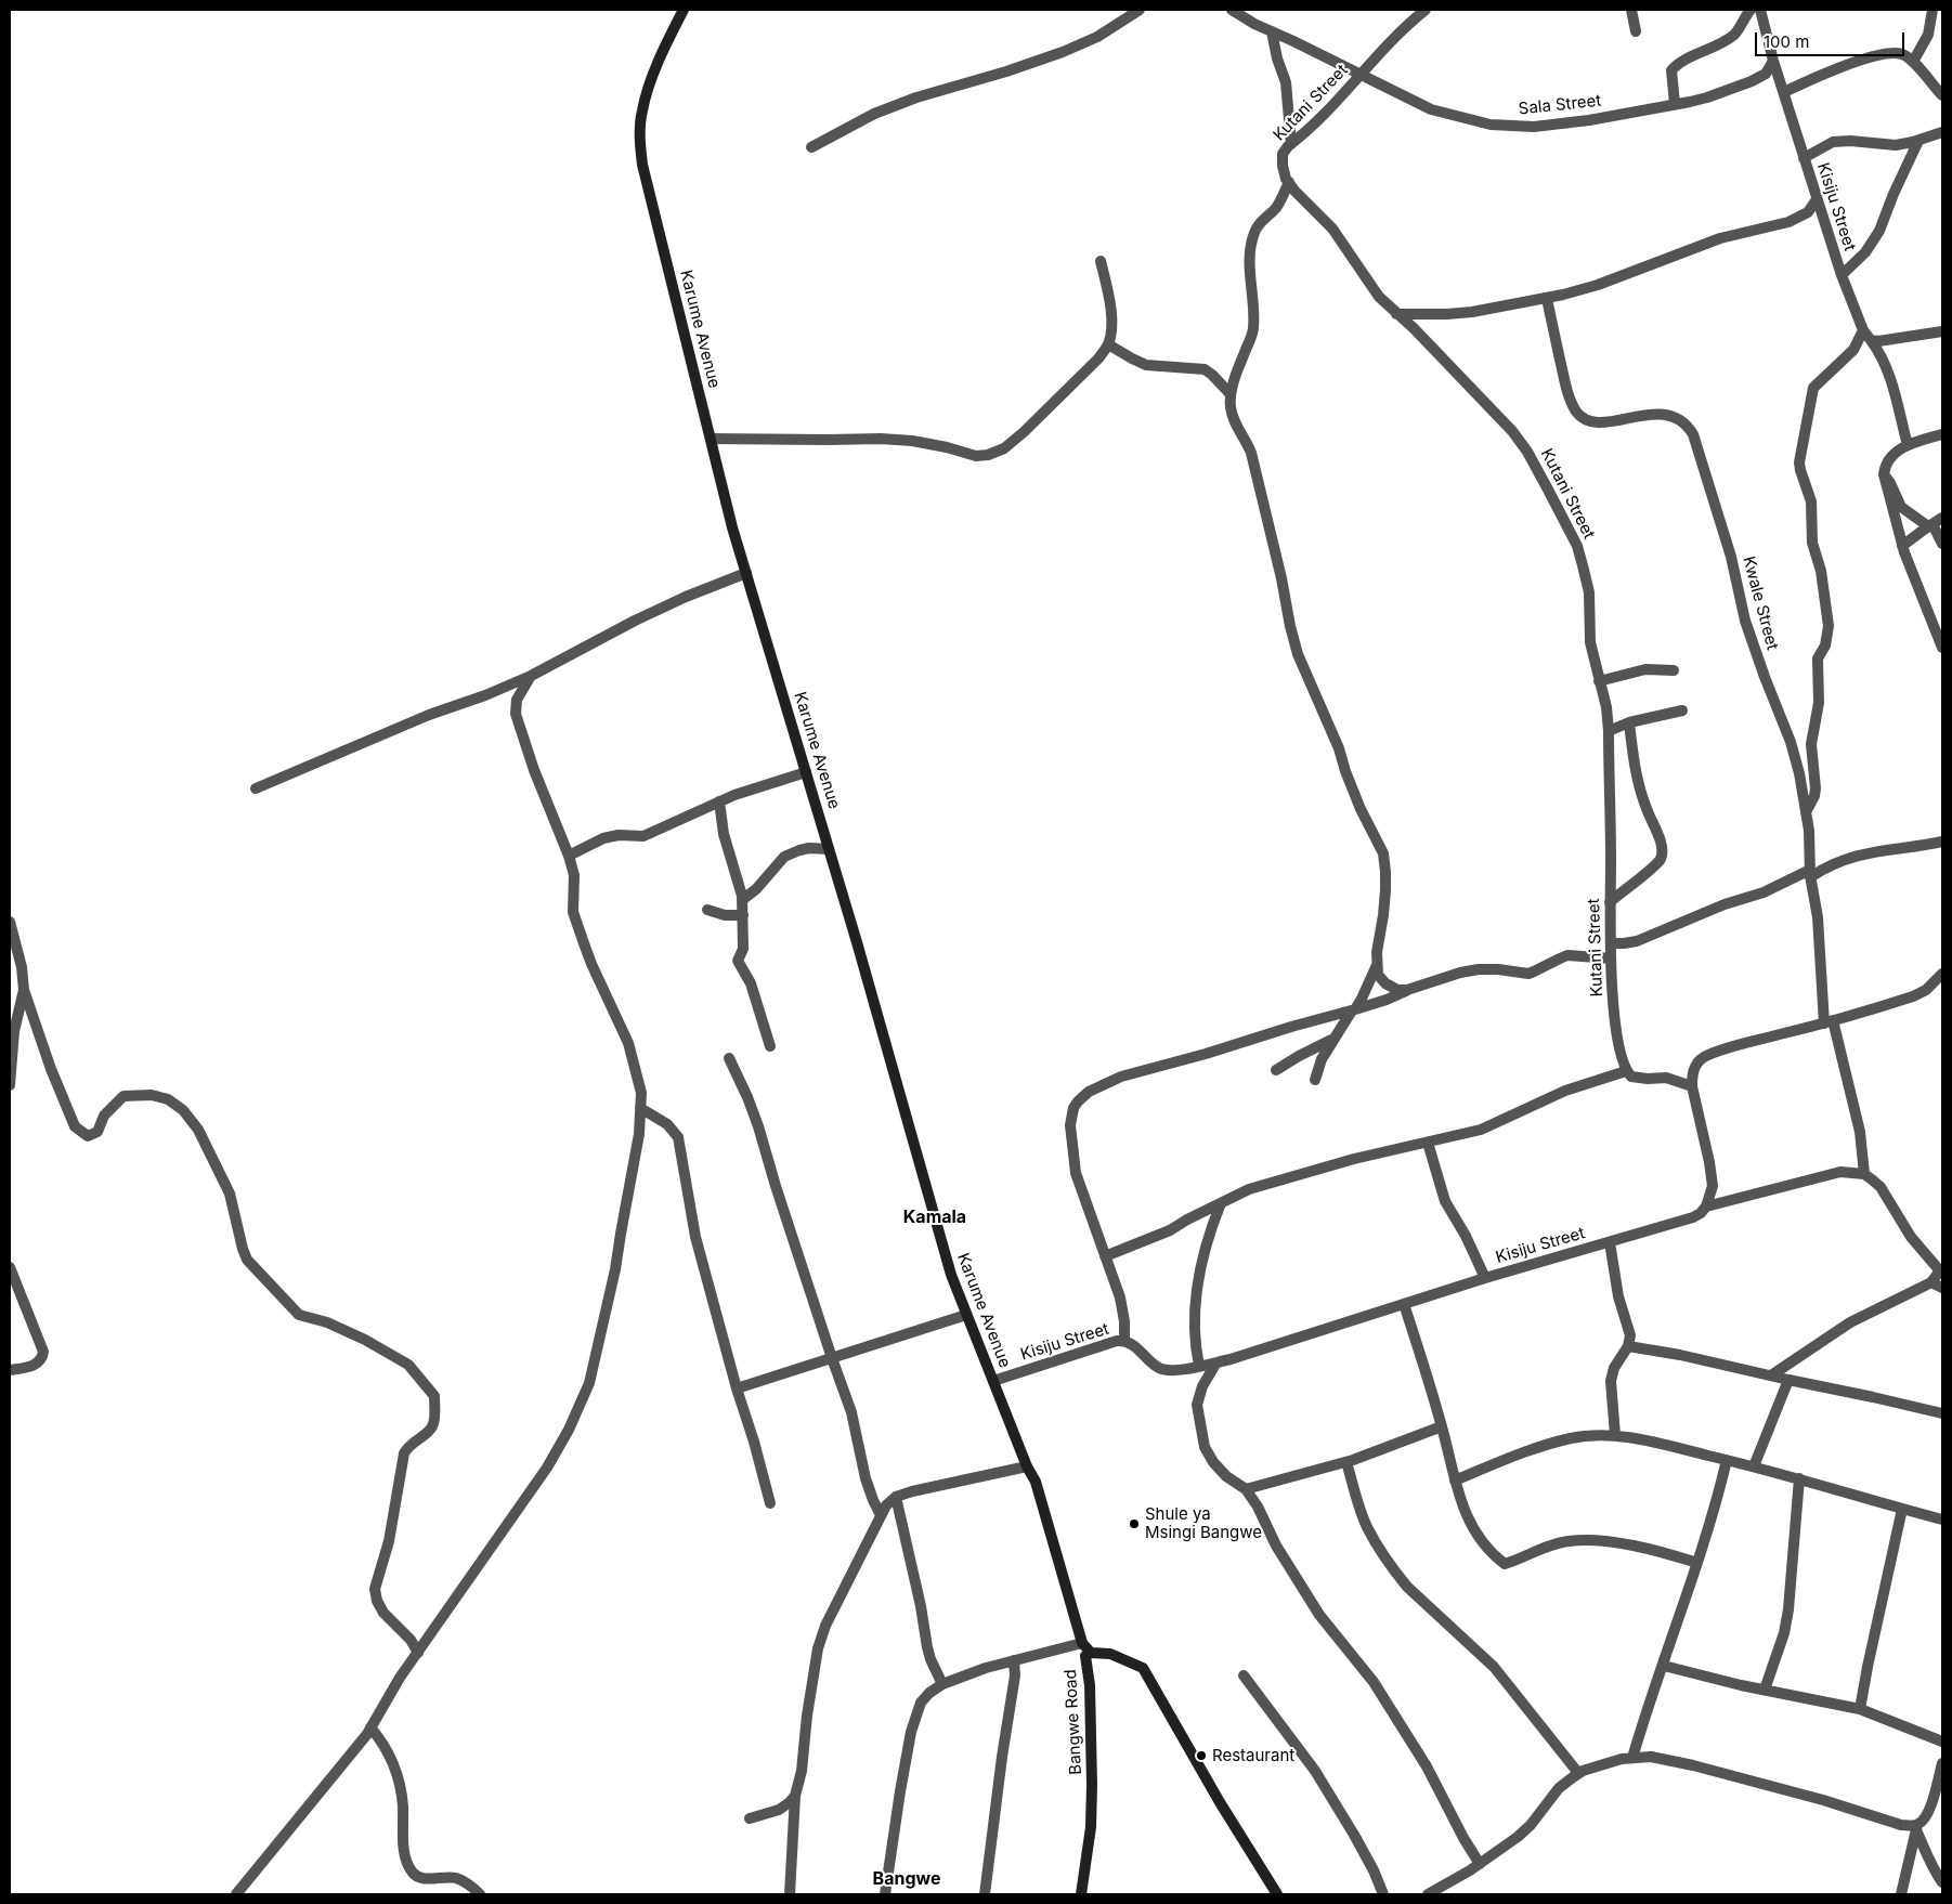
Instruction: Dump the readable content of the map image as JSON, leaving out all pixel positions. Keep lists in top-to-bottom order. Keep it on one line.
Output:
{"streets":{"street":["Kutani Street","Sala Street","Kisiju Street","Karume Avenue","Kwale Street","Bangwe Road"]},"crossings":[["Kutani Street","Sala Street"],["Sala Street","Kisiju Street"],["Kisiju Street","Karume Avenue"],["Kisiju Street","Kwale Street"],["Karume Avenue","Bangwe Road"]],"districts":["Kamala","Bangwe"],"places":["Shule ya Msingi Bangwe","Restaurant"],"scale_bar":"100 m"}
